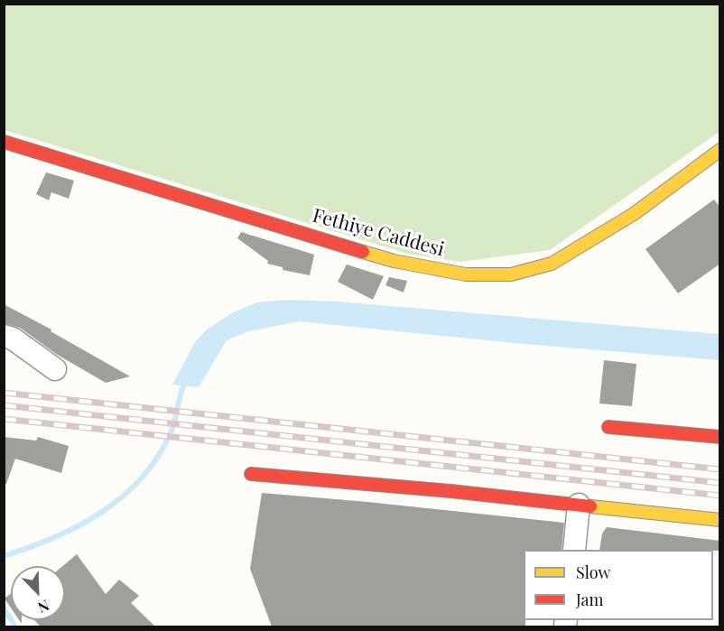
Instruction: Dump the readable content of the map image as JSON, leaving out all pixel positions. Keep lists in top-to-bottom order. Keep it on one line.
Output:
{"streets":{"street":["Fethiye Caddesi"]},"legend":["Slow","Jam"],"north":"bottom right"}
